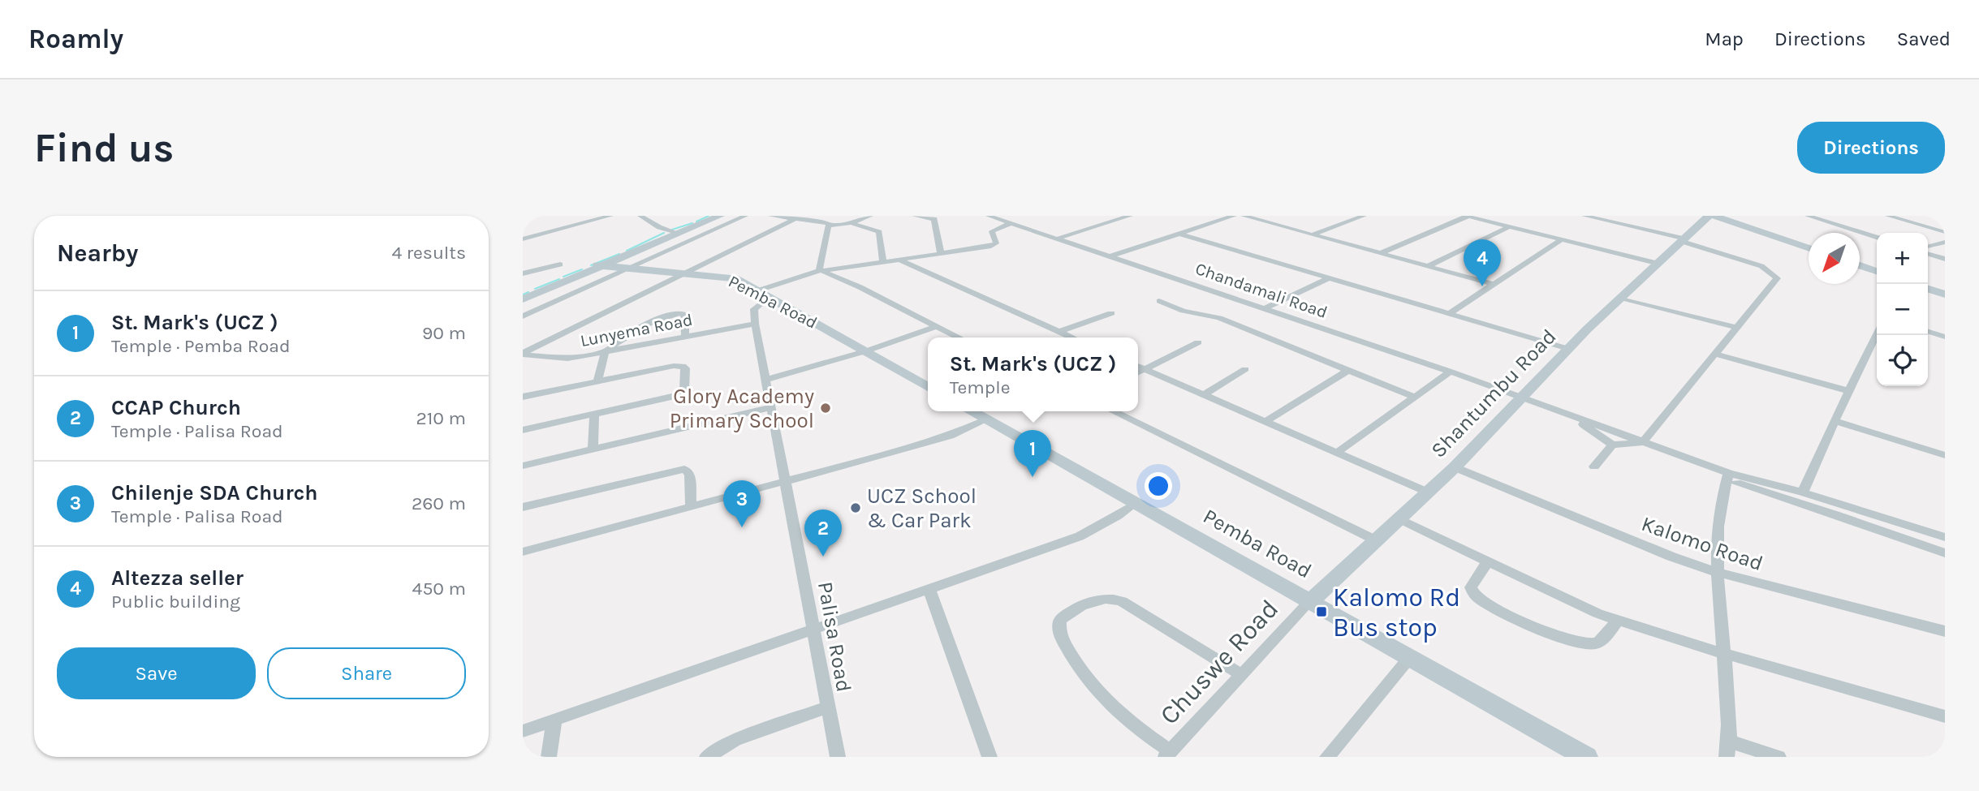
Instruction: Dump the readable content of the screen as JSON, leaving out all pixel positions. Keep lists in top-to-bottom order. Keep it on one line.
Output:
{"streets":{"street":["Chandamali Road","Pemba Road","Lunyema Road","Shantumbu Road","Kalomo Road","Palisa Road","Chuswe Road"]},"crossings":[["Chandamali Road","Shantumbu Road"],["Pemba Road","Shantumbu Road"],["Pemba Road","Chuswe Road"],["Lunyema Road","Palisa Road"],["Shantumbu Road","Kalomo Road"],["Shantumbu Road","Chuswe Road"]],"places":{"other":["Glory Academy Primary School","UCZ School & Car Park"],"transit":["Kalomo Rd Bus stop"]},"north":"bottom left","page":{"header":"Roamly","nav":["Map","Directions","Saved"],"buttons":["Directions",["Save","Share"]],"title":"Find us","heading":["Nearby","4 results"],"map_buttons":["+","−"],"pins":["4","1","3","2"],"list":[{"mark":"1","name":"St. Mark's (UCZ )","note":"Temple · Pemba Road","value":"90 m"},{"mark":"2","name":"CCAP Church","note":"Temple · Palisa Road","value":"210 m"},{"mark":"3","name":"Chilenje SDA Church","note":"Temple · Palisa Road","value":"260 m"},{"mark":"4","name":"Altezza seller","note":"Public building","value":"450 m"}],"popup":["St. Mark's (UCZ )","Temple"]}}
